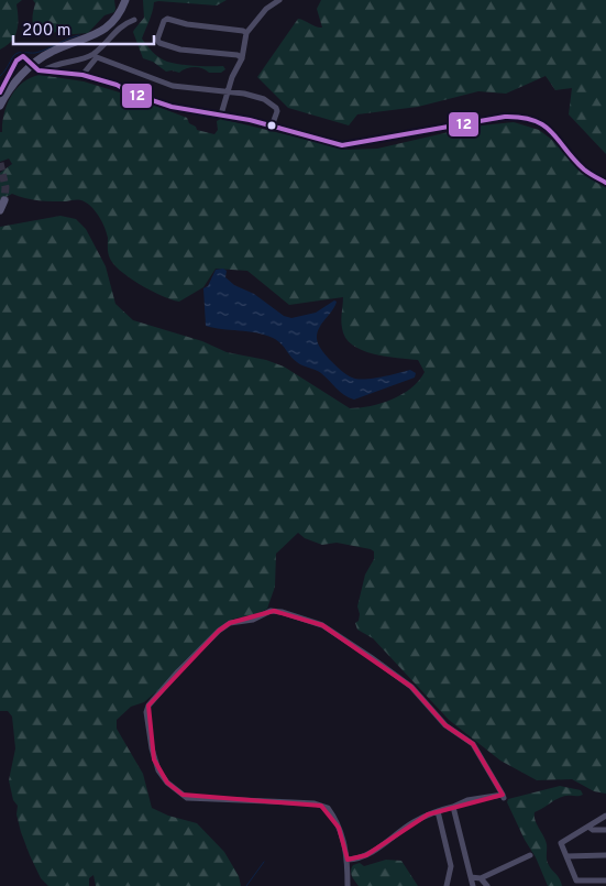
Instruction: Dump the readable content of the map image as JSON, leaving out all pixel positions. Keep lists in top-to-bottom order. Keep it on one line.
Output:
{"lines":["transit line 12"],"scale_bar":"200 m"}
